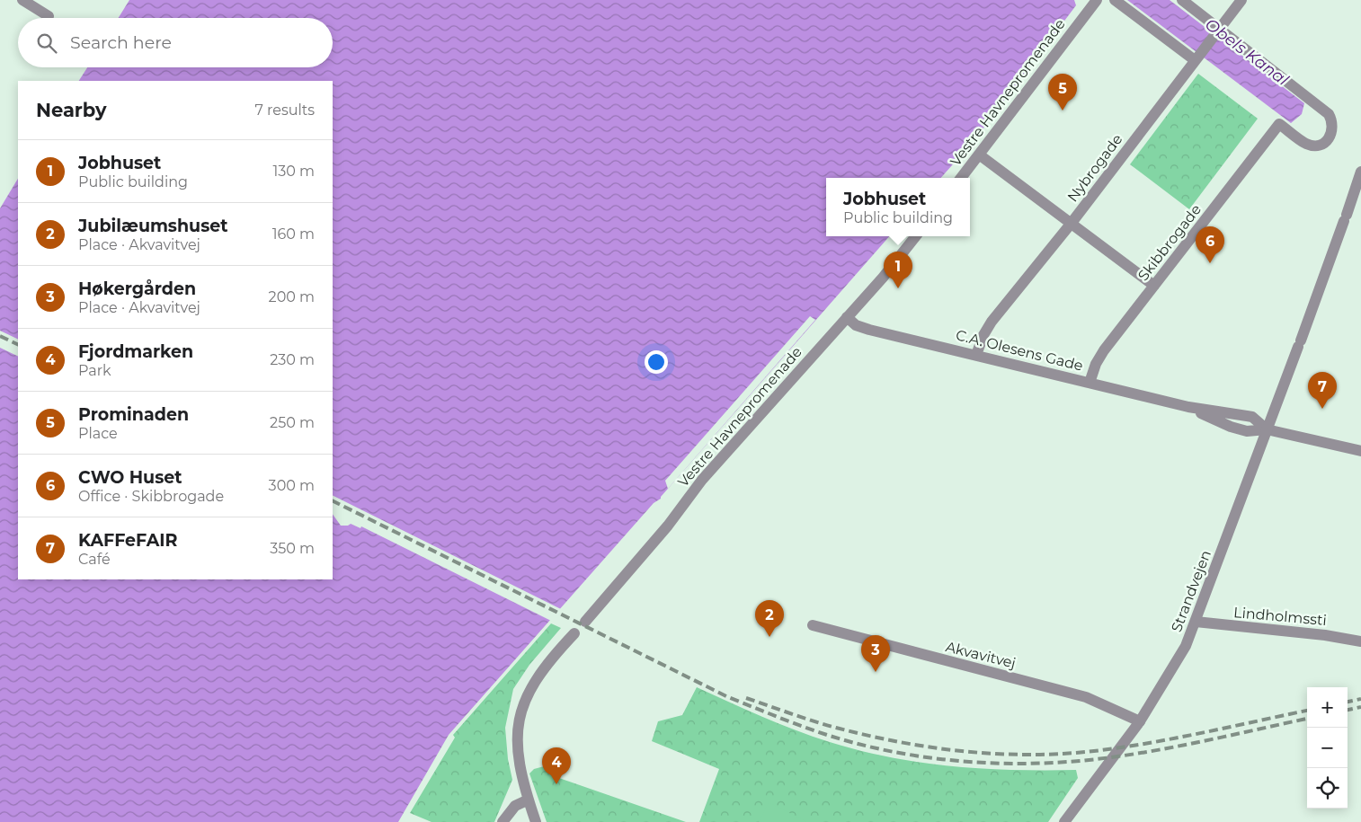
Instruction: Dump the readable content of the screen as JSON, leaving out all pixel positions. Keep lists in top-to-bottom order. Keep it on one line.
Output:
{"streets":{"street":["Vestre Havnepromenade","Nybrogade","Skibbrogade","C.A. Olesens Gade","Strandvejen","Lindholmssti","Akvavitvej"]},"crossings":[["Vestre Havnepromenade","C.A. Olesens Gade"],["Nybrogade","Skibbrogade"],["Nybrogade","C.A. Olesens Gade"],["Skibbrogade","C.A. Olesens Gade"],["C.A. Olesens Gade","Strandvejen"],["Strandvejen","Lindholmssti"],["Strandvejen","Akvavitvej"]],"water":["Obels Kanal"],"page":{"search":"Search here","pins":["5","6","1","7","2","3","4"],"heading":["Nearby","7 results"],"list":[{"mark":"1","name":"Jobhuset","note":"Public building","value":"130 m"},{"mark":"2","name":"Jubilæumshuset","note":"Place · Akvavitvej","value":"160 m"},{"mark":"3","name":"Høkergården","note":"Place · Akvavitvej","value":"200 m"},{"mark":"4","name":"Fjordmarken","note":"Park","value":"230 m"},{"mark":"5","name":"Prominaden","note":"Place","value":"250 m"},{"mark":"6","name":"CWO Huset","note":"Office · Skibbrogade","value":"300 m"},{"mark":"7","name":"KAFFeFAIR","note":"Café","value":"350 m"}],"popup":["Jobhuset","Public building"],"map_buttons":["+","−"]}}
